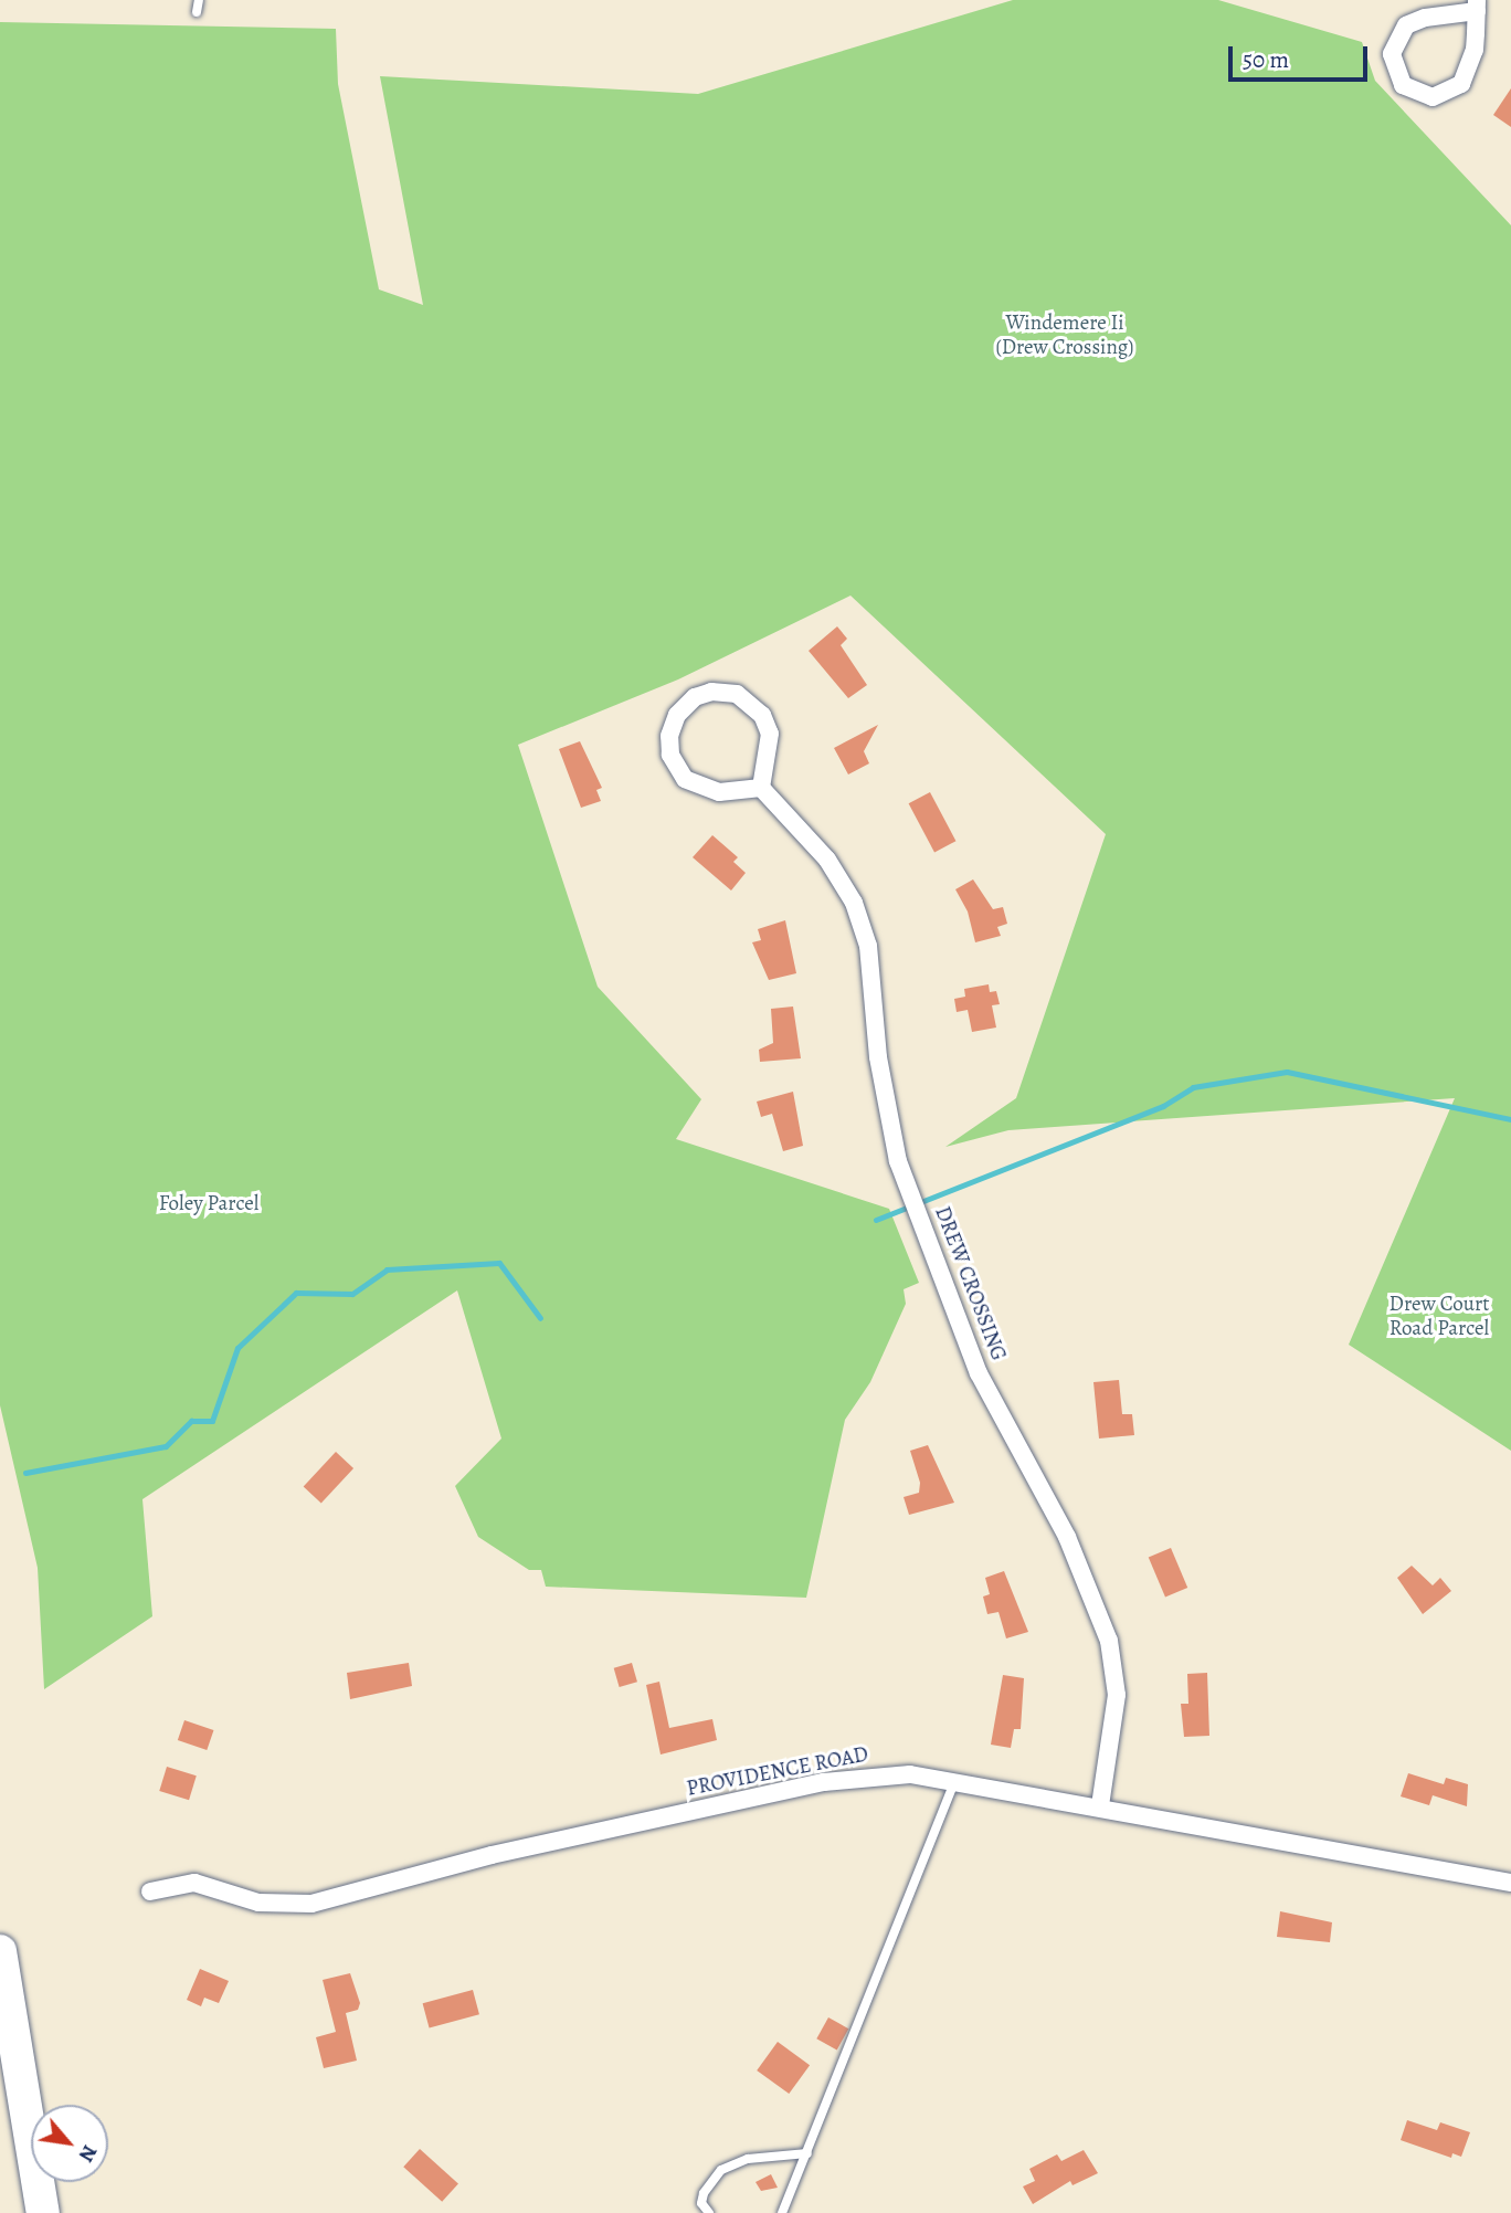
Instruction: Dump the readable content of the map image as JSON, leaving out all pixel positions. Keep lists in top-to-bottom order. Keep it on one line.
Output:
{"streets":{"street":["DREW CROSSING","PROVIDENCE ROAD"]},"crossings":[["DREW CROSSING","PROVIDENCE ROAD"]],"parks":["Windemere Ii (Drew Crossing)","Foley Parcel","Drew Court Road Parcel"],"scale_bar":"50 m","north":"bottom right"}
